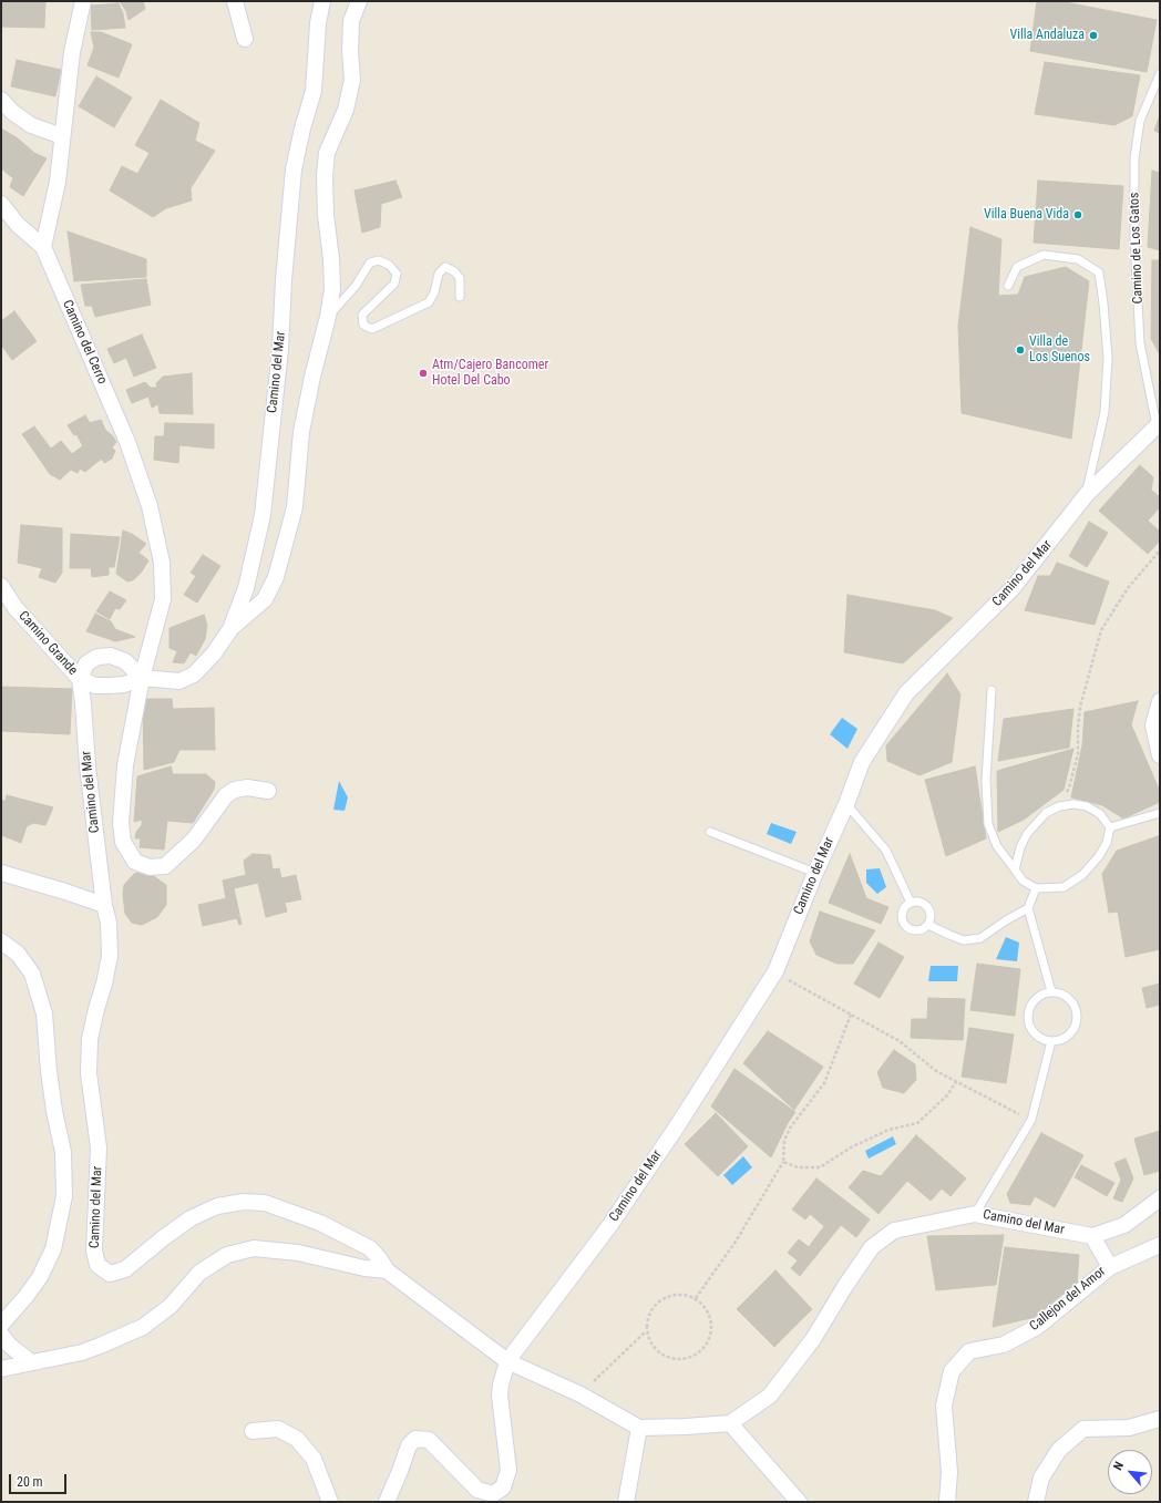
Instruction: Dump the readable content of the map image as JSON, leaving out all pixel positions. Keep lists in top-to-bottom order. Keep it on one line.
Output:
{"streets":{"street":["Camino del Cerro","Camino del Mar","Camino Grande","Callejon del Amor"],"lane":["Camino de Los Gatos"]},"crossings":[["Camino de Los Gatos","Camino del Mar"],["Camino del Cerro","Camino del Mar"],["Camino del Mar","Camino Grande"],["Camino del Mar","Callejon del Amor"]],"places":["Villa Andaluza","Villa Buena Vida","Villa de Los Suenos","Atm/Cajero Bancomer Hotel Del Cabo"],"scale_bar":"20 m","north":"top left"}
